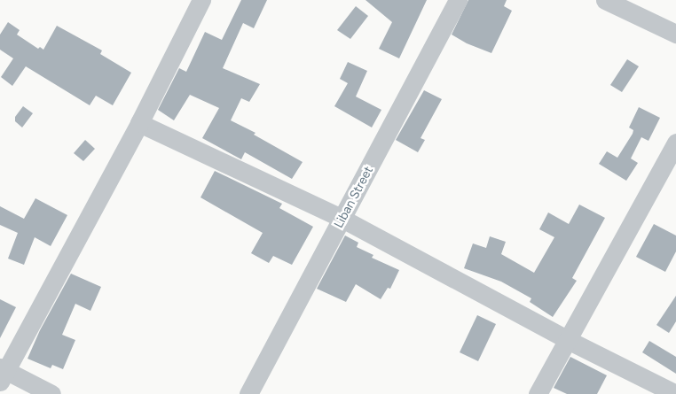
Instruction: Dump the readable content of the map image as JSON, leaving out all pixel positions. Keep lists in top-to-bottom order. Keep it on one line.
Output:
{"streets":{"street":["Liban Street"]}}
